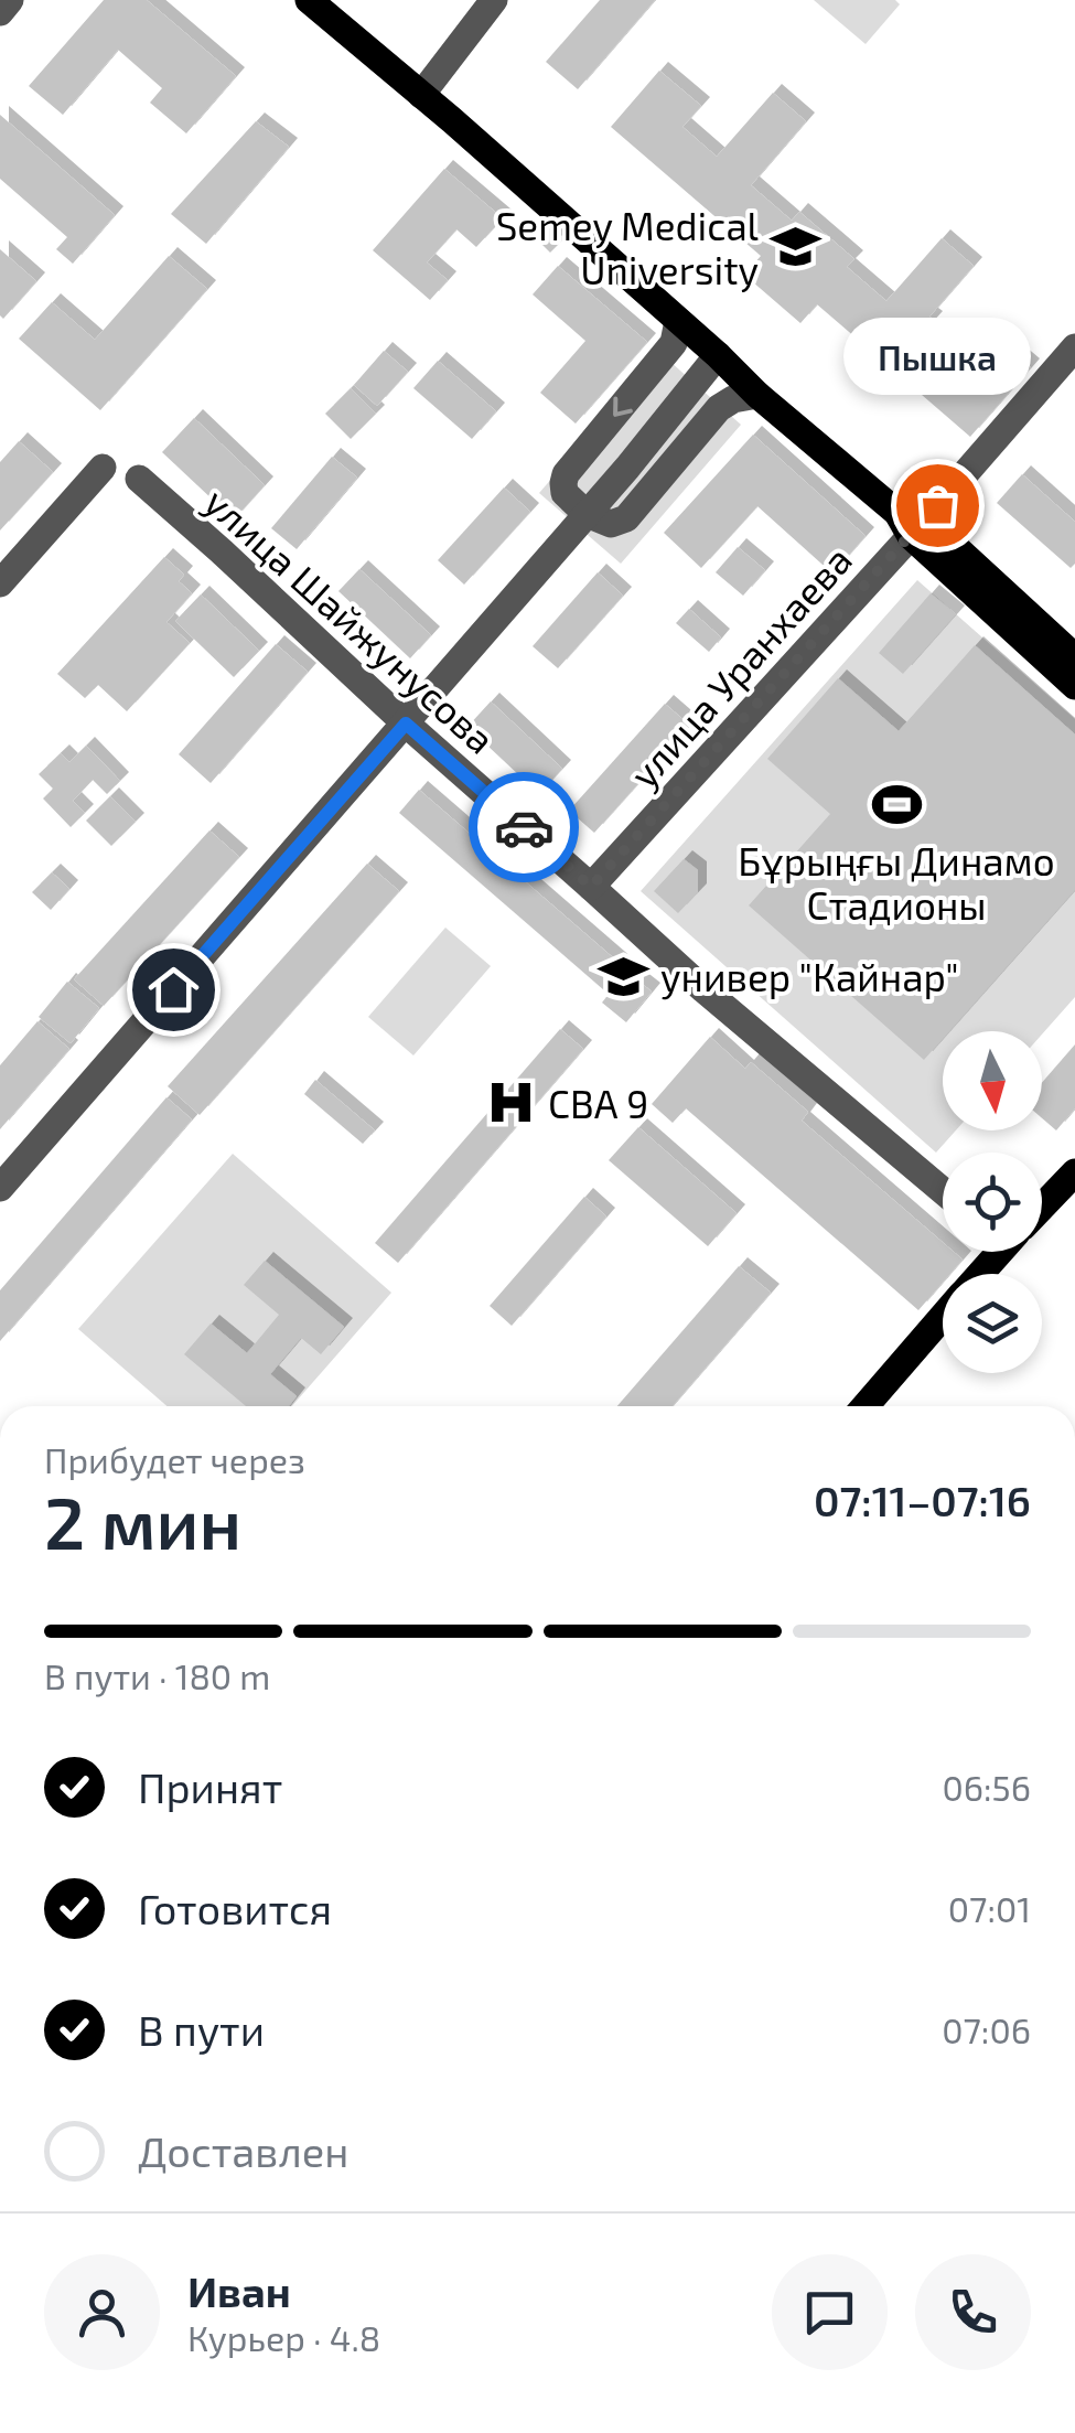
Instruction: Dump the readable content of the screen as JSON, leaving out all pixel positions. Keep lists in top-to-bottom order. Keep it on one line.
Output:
{"streets":{"street":["улица Шайжунусова","улица Уранхаева"]},"crossings":[["улица Шайжунусова","улица Уранхаева"]],"places":{"school or university":["Semey Medical University","универ \"Кайнар\""],"other":["Пышка"],"sports":["Бұрыңғы Динамо Стадионы"],"hospital":["СВА 9"]},"north":"bottom","page":{"bubble":"Пышка","heading":["2 мин","Прибудет через","07:11–07:16"],"panel":["Иван","Курьер · 4.8"],"bar":"В пути · 180 m","list":[["Принят","06:56"],["Готовится","07:01"],["В пути","07:06"],"Доставлен"]}}
